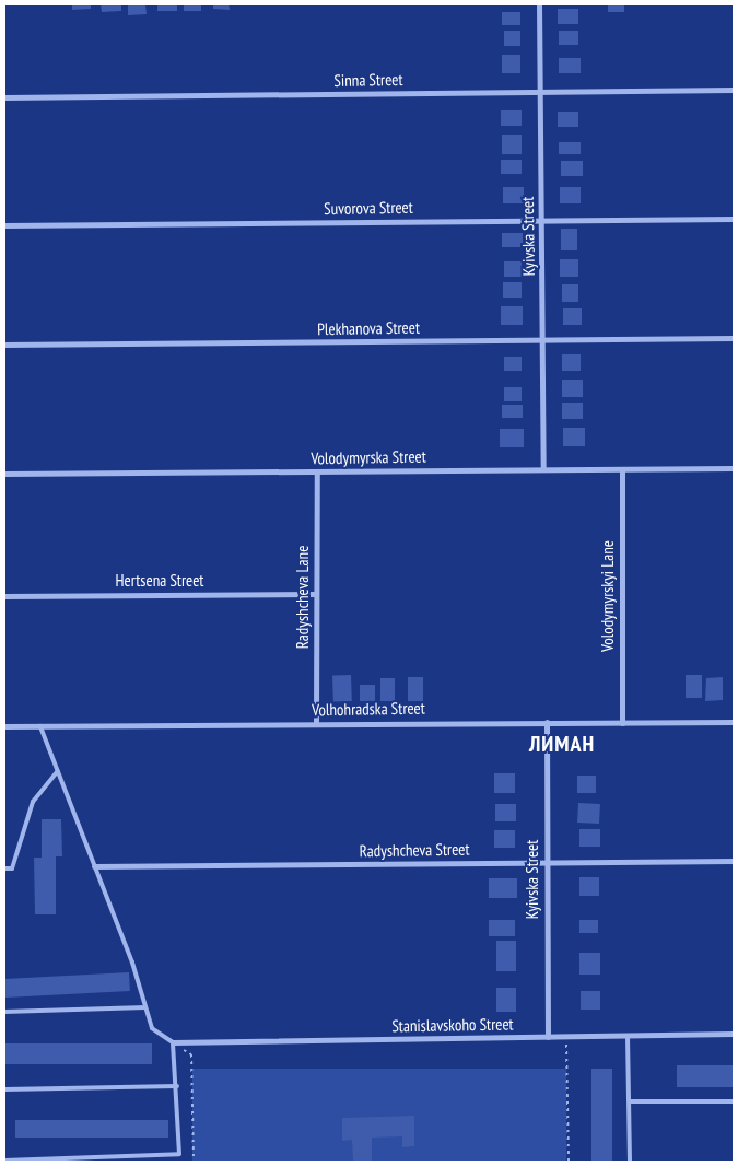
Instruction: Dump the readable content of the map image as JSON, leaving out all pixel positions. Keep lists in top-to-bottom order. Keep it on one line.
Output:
{"streets":{"street":["Sinna Street","Suvorova Street","Kyivska Street","Plekhanova Street","Volodymyrska Street","Hertsena Street","Volodymyrskyi Lane","Radyshcheva Lane","Volhohradska Street","Radyshcheva Street","Stanislavskoho Street"]},"crossings":[["Sinna Street","Kyivska Street"],["Suvorova Street","Kyivska Street"],["Kyivska Street","Plekhanova Street"],["Kyivska Street","Volodymyrska Street"],["Kyivska Street","Volhohradska Street"],["Kyivska Street","Radyshcheva Street"],["Kyivska Street","Stanislavskoho Street"],["Volodymyrska Street","Volodymyrskyi Lane"],["Volodymyrska Street","Radyshcheva Lane"],["Hertsena Street","Radyshcheva Lane"],["Volodymyrskyi Lane","Volhohradska Street"],["Radyshcheva Lane","Volhohradska Street"]],"districts":["ЛИМАН"]}
